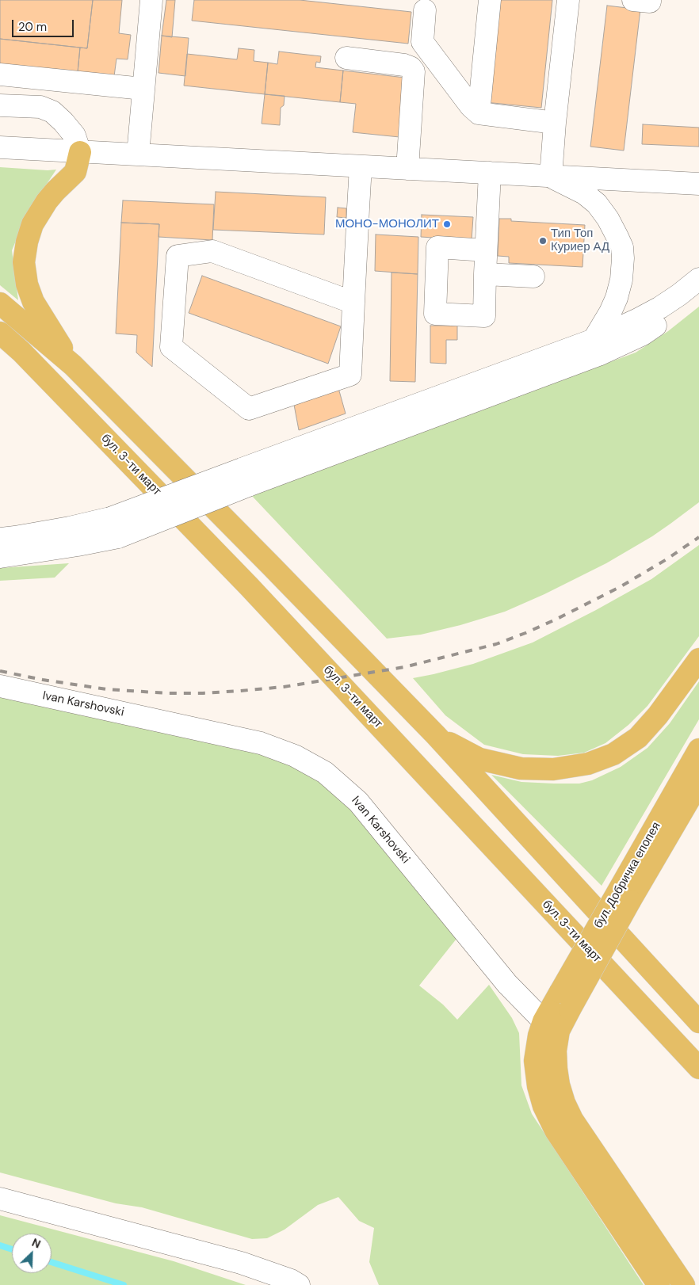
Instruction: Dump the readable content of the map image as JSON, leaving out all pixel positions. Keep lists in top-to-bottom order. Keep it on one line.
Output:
{"streets":{"main road":["бул. 3-ти март","бул. Добричка епопея"],"street":["Ivan Karshovski"]},"crossings":[["Ivan Karshovski","бул. Добричка епопея"]],"places":["МОНО-МОНОЛИТ","Тип Топ Куриер АД"],"scale_bar":"20 m","north":"top right"}
